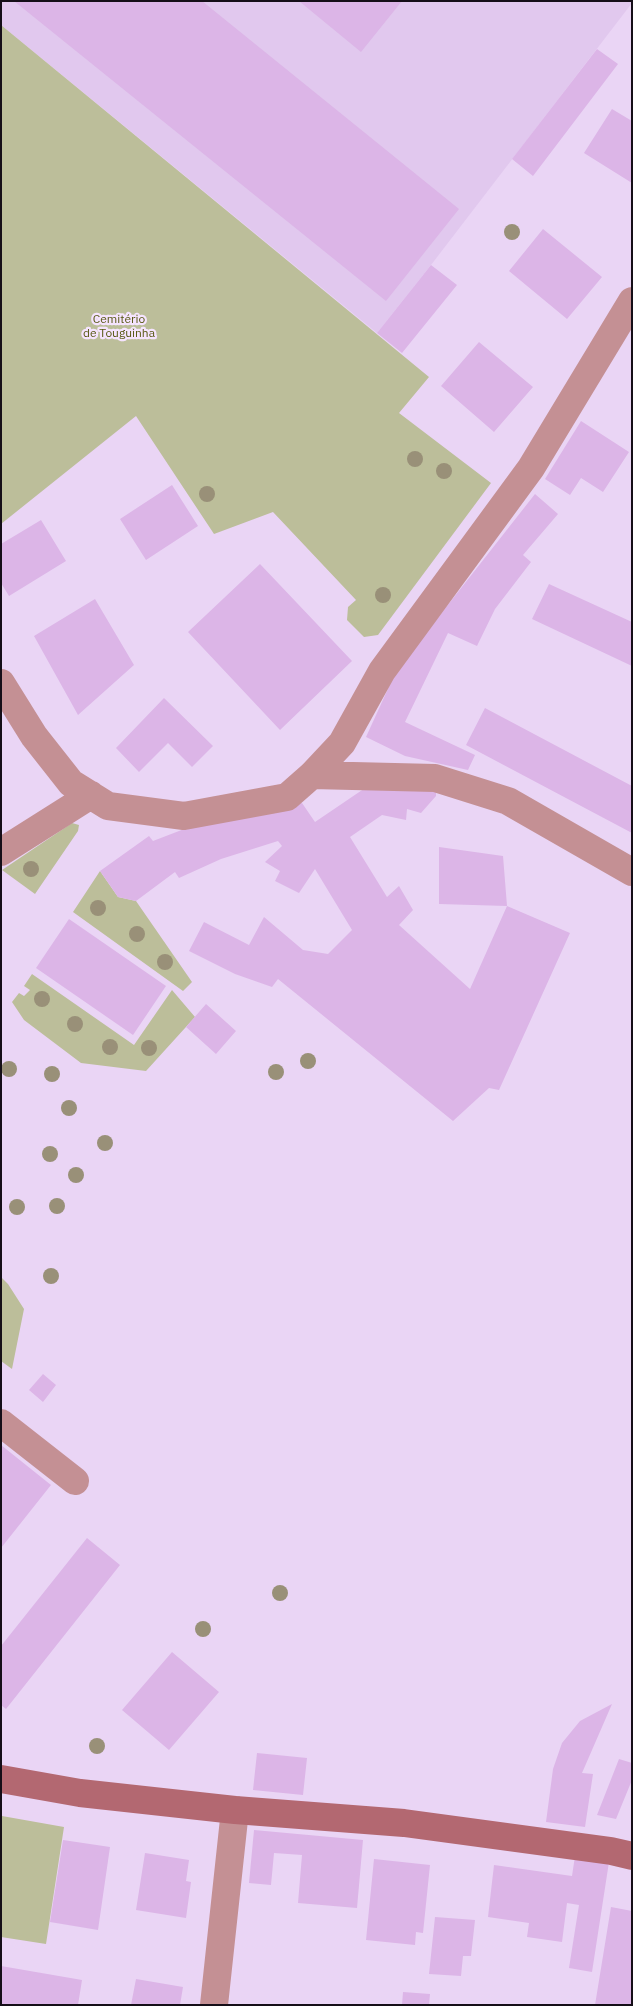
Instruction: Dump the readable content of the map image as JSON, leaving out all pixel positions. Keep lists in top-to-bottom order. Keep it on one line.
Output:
{"parks":["Cemitério de Touguinha"]}
